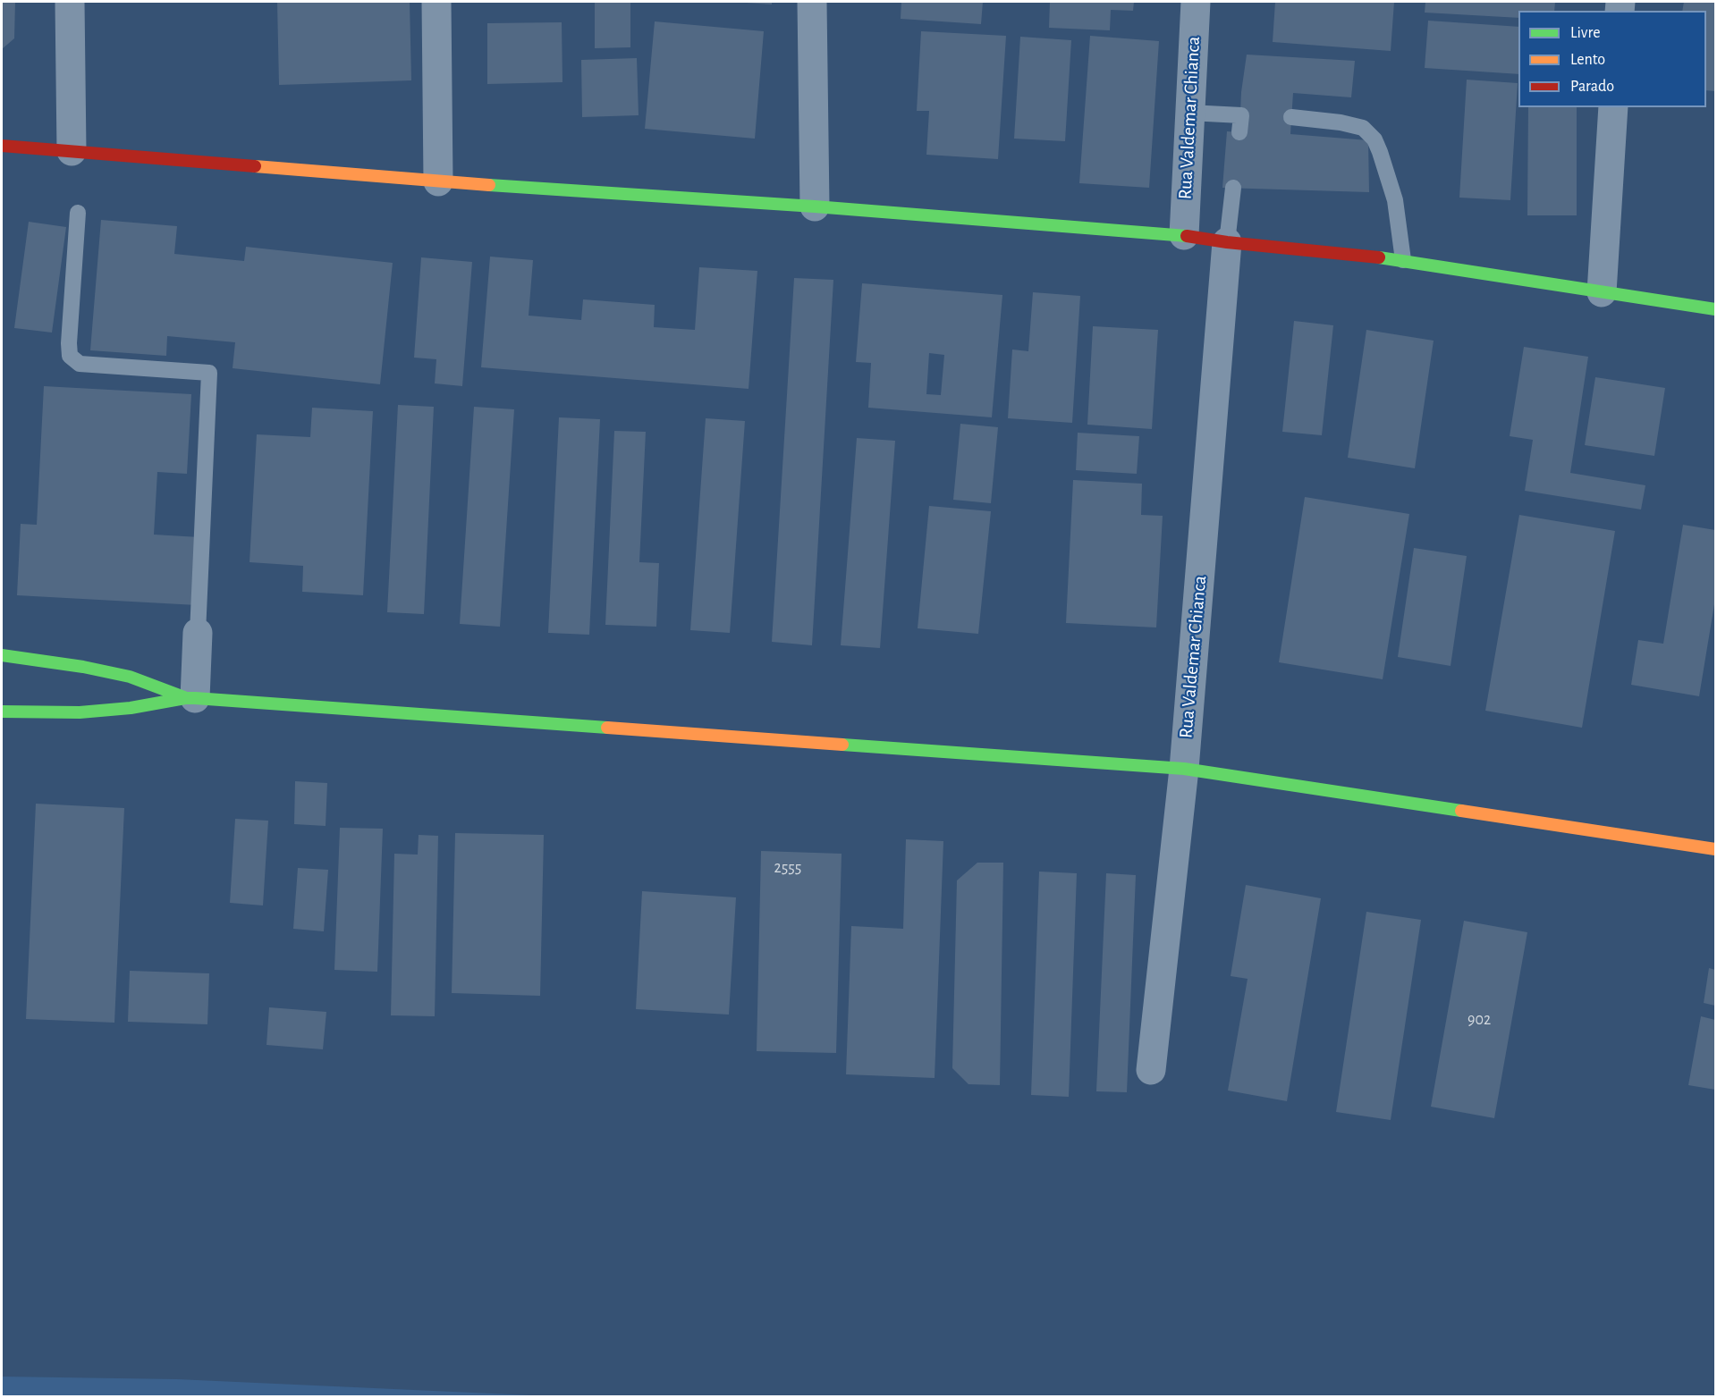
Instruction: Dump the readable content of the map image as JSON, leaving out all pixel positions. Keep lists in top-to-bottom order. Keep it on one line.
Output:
{"streets":{"street":["Rua Valdemar Chianca"]},"house_numbers":["2555","902"],"legend":["Livre","Lento","Parado"]}
